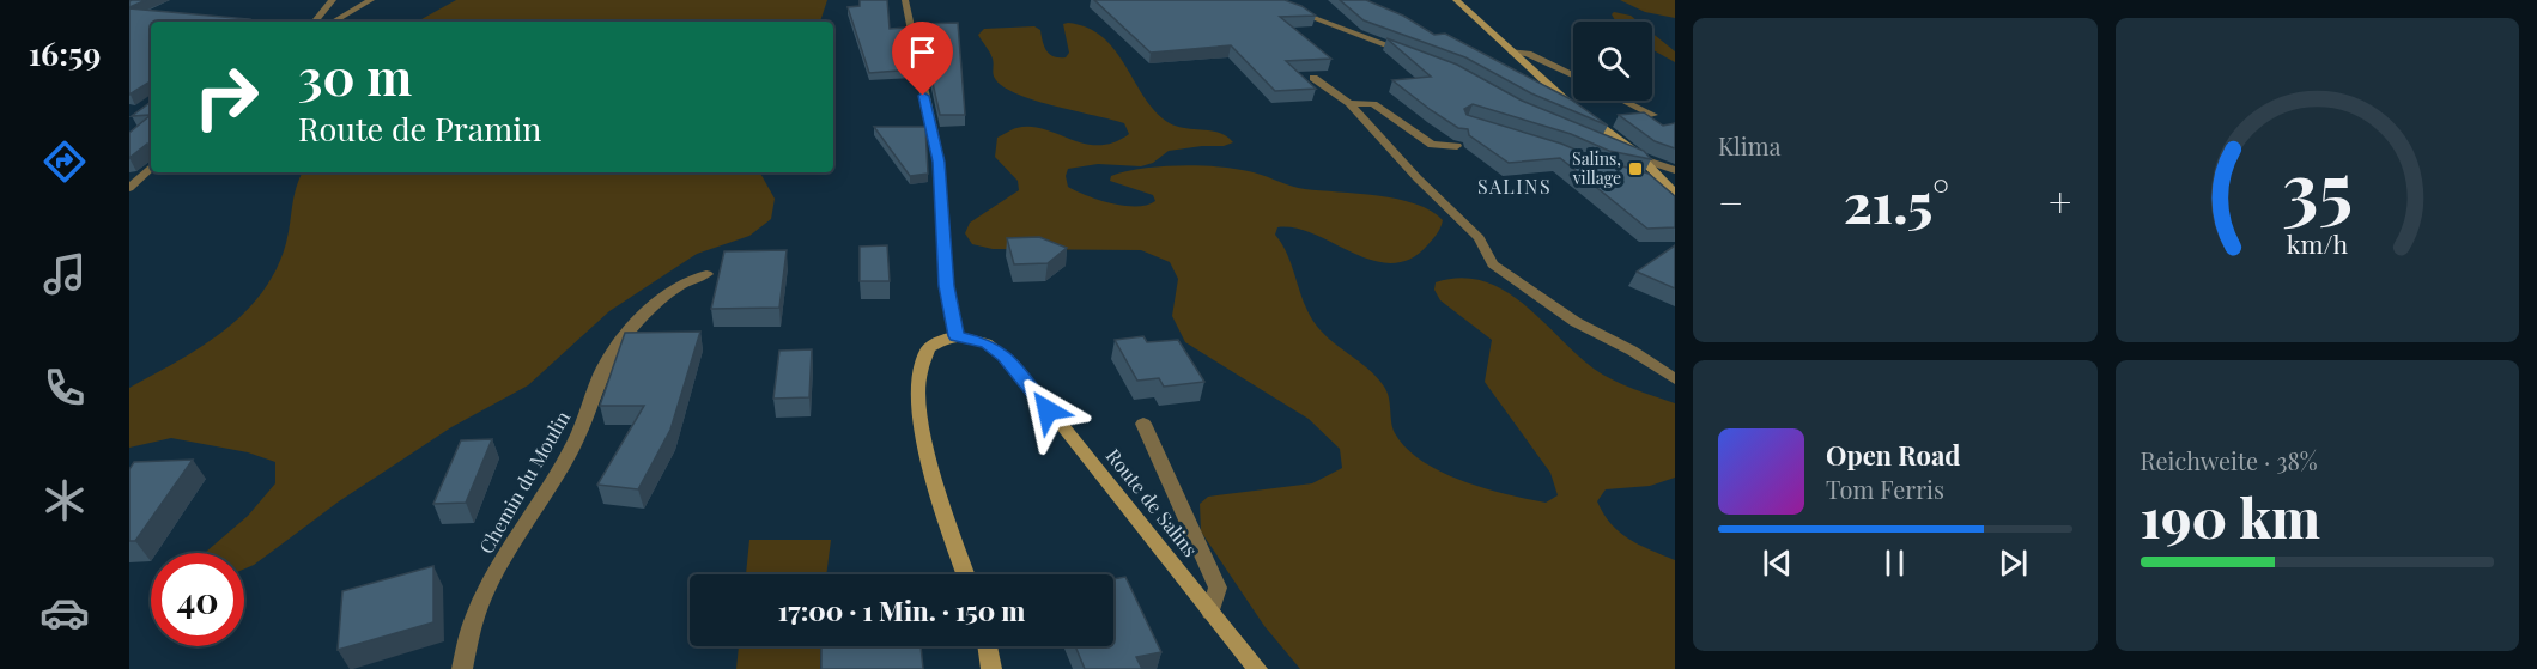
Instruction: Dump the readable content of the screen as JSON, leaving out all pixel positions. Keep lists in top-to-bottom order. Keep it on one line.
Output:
{"streets":{"street":["Chemin du Moulin","Route de Salins"]},"districts":["SALINS"],"places":{"transit":["Salins, village"]},"page":{"tabs":"16:59","tile":["Klima",["Reichweite · 38%","190 km"]],"turn":["30 m","Route de Pramin"],"heat":["−","21.5°","+"],"song":["Open Road","Tom Ferris"],"limit":"40","trip":"17:00 · 1 Min. · 150 m","gauge":["35","km/h"]}}
